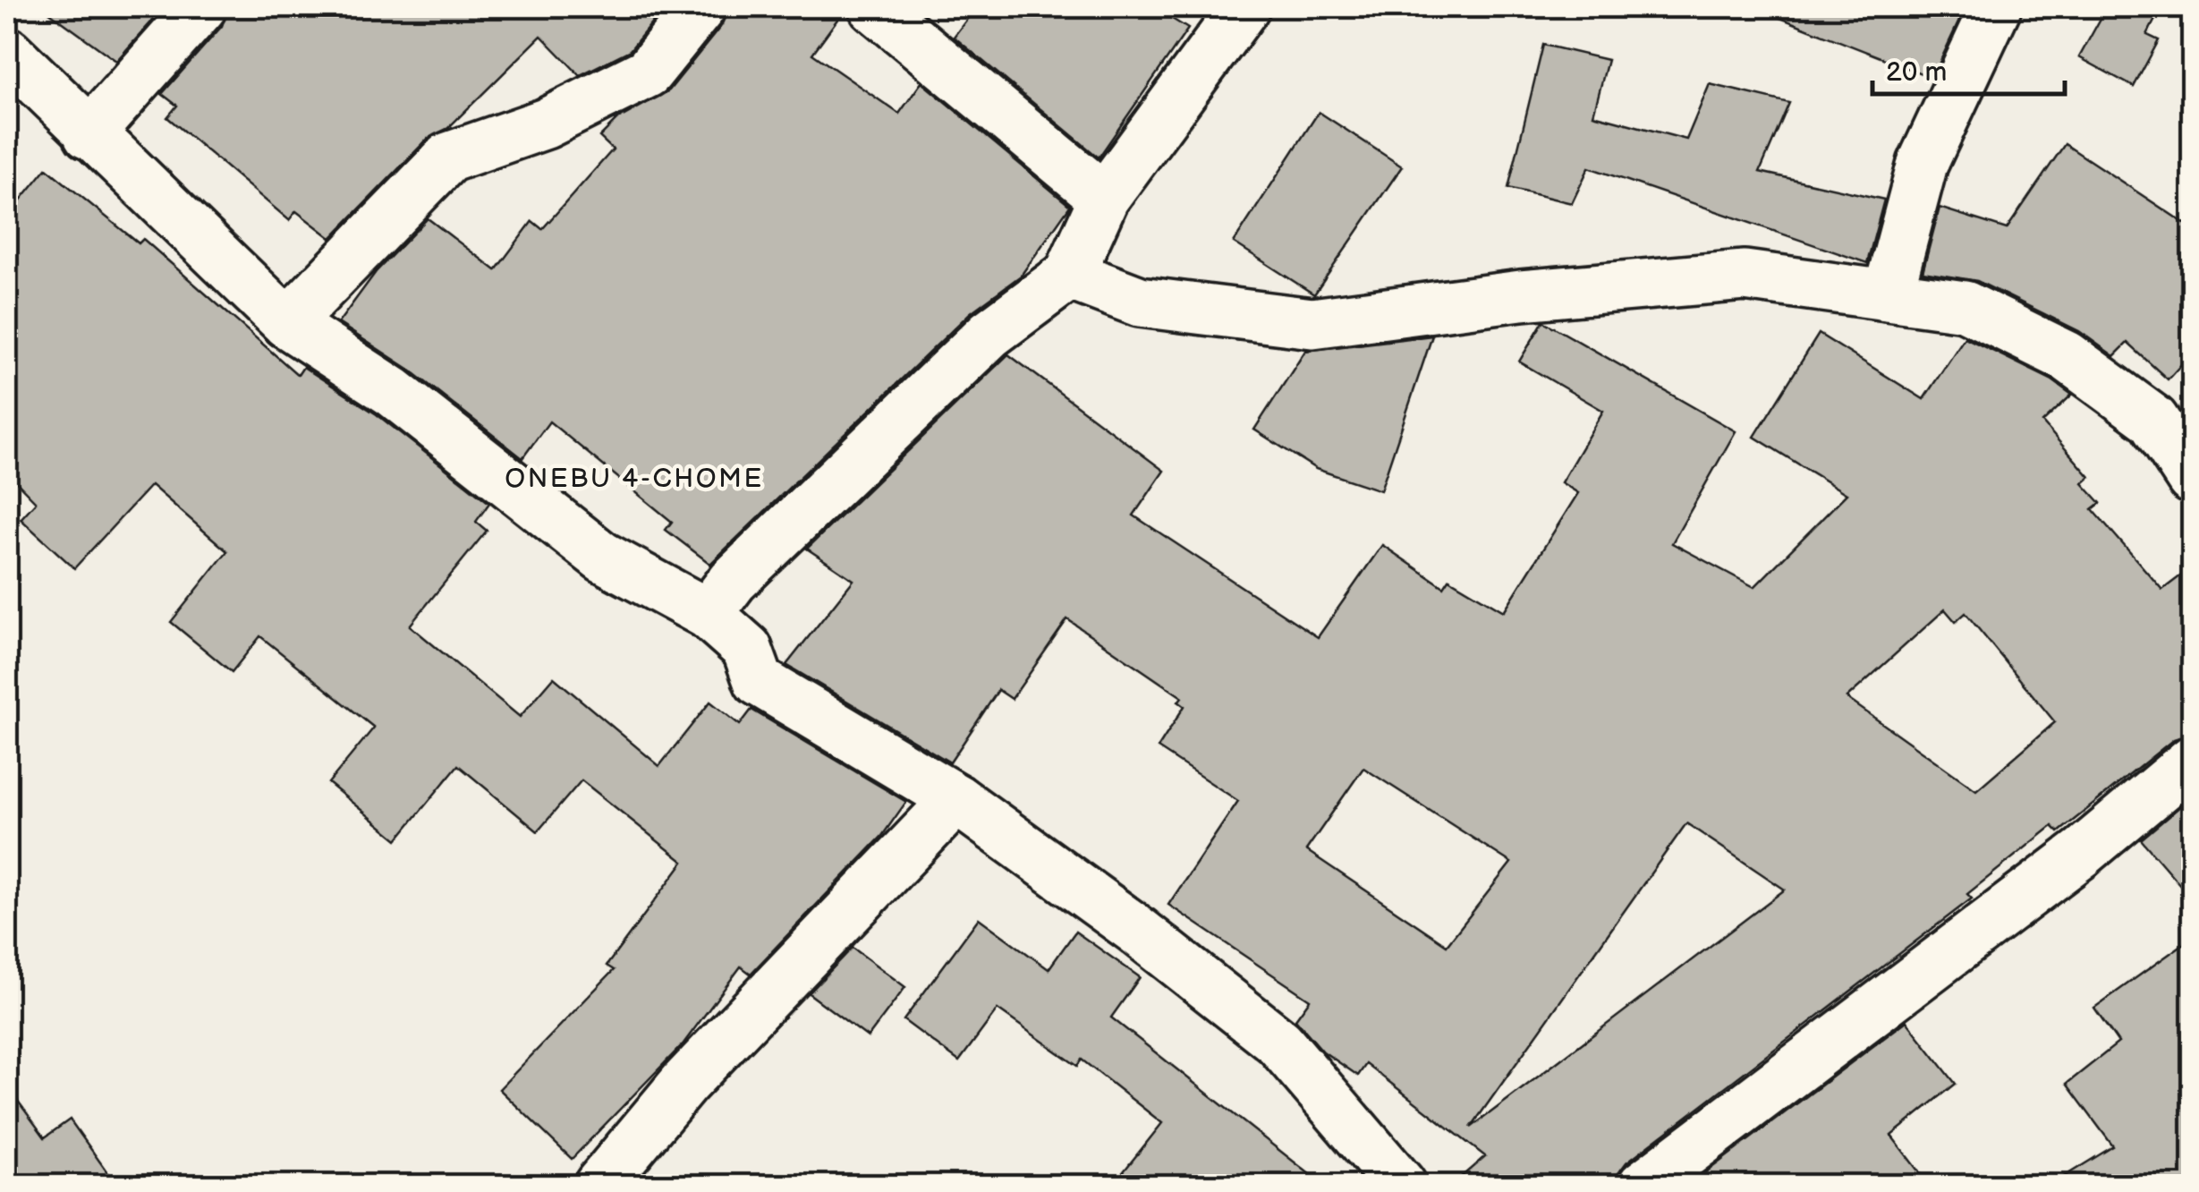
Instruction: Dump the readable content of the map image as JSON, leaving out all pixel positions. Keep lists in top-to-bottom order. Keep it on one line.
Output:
{"districts":["ONEBU 4-CHOME"],"scale_bar":"20 m"}
